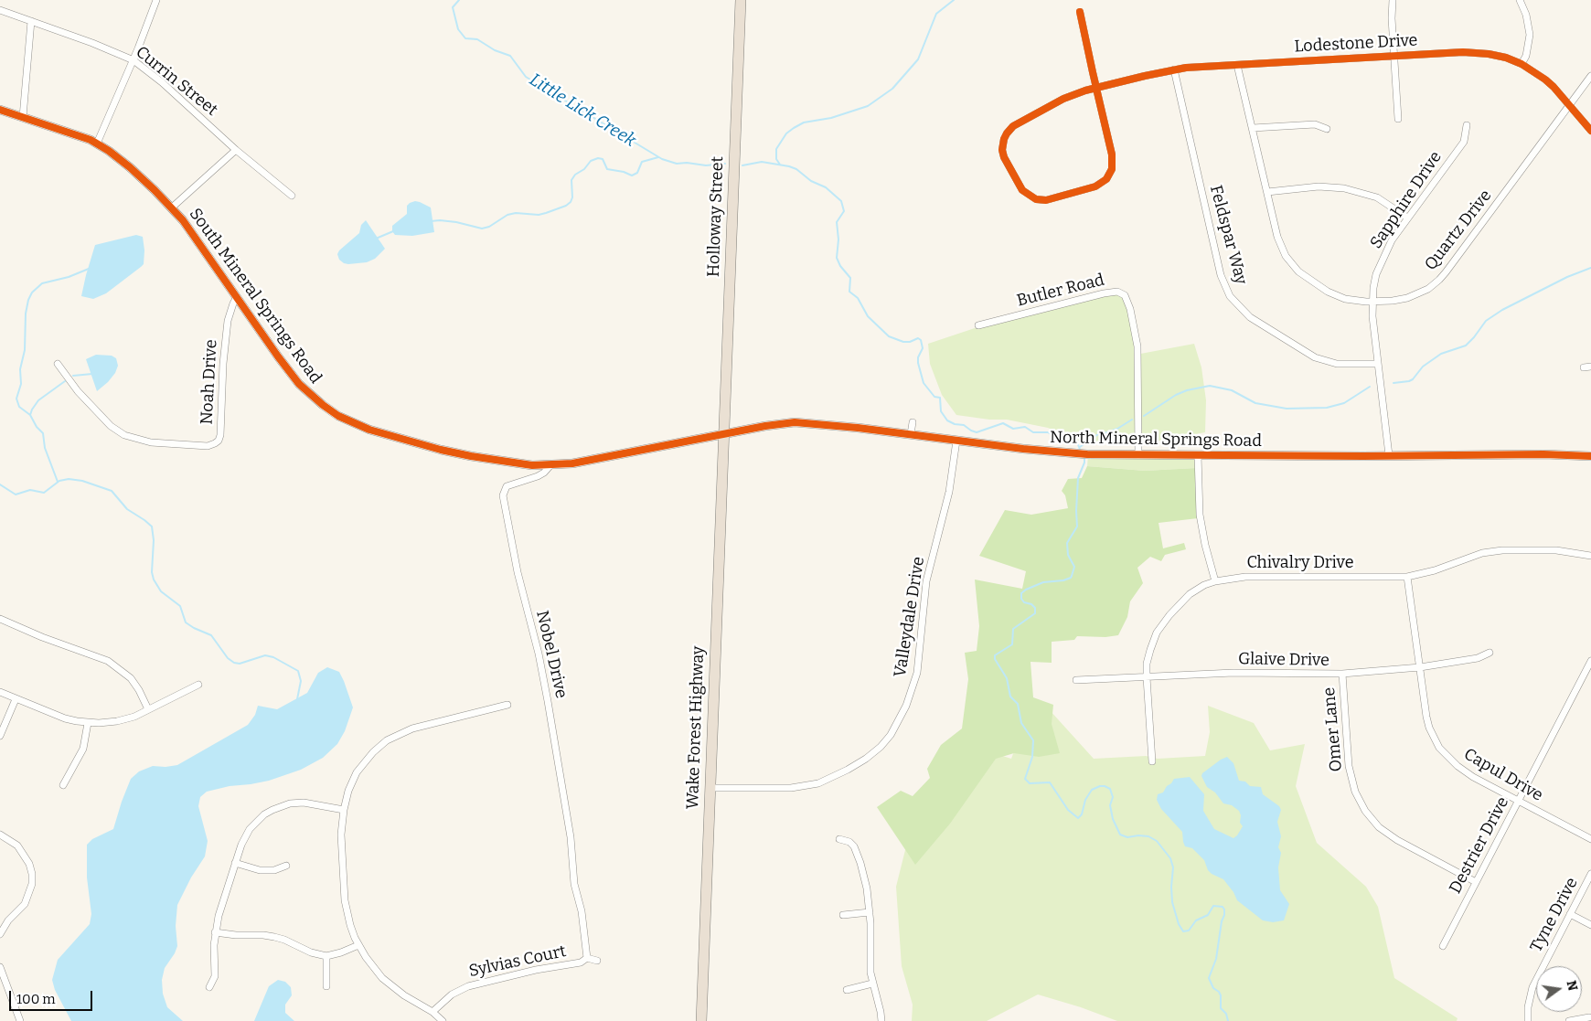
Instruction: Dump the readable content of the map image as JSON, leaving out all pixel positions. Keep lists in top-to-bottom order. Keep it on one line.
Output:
{"streets":{"highway":["Holloway Street","Wake Forest Highway"],"street":["Lodestone Drive","Currin Street","Sapphire Drive","Quartz Drive","Feldspar Way","Butler Road","South Mineral Springs Road","Noah Drive","North Mineral Springs Road","Chivalry Drive","Valleydale Drive","Nobel Drive","Glaive Drive","Omer Lane","Capul Drive","Destrier Drive","Tyne Drive","Sylvias Court"]},"crossings":[["Lodestone Drive","Quartz Drive"],["Lodestone Drive","Feldspar Way"],["Sapphire Drive","Quartz Drive"],["Sapphire Drive","Feldspar Way"],["Sapphire Drive","North Mineral Springs Road"],["Holloway Street","South Mineral Springs Road"],["Holloway Street","North Mineral Springs Road"],["Holloway Street","Wake Forest Highway"],["Butler Road","North Mineral Springs Road"],["South Mineral Springs Road","Noah Drive"],["South Mineral Springs Road","North Mineral Springs Road"],["South Mineral Springs Road","Nobel Drive"],["South Mineral Springs Road","Wake Forest Highway"],["North Mineral Springs Road","Valleydale Drive"],["North Mineral Springs Road","Wake Forest Highway"],["Chivalry Drive","Glaive Drive"],["Chivalry Drive","Capul Drive"],["Valleydale Drive","Wake Forest Highway"],["Nobel Drive","Sylvias Court"],["Glaive Drive","Omer Lane"],["Glaive Drive","Capul Drive"],["Omer Lane","Destrier Drive"],["Capul Drive","Destrier Drive"]],"water":["Little Lick Creek"],"scale_bar":"100 m","north":"right"}
